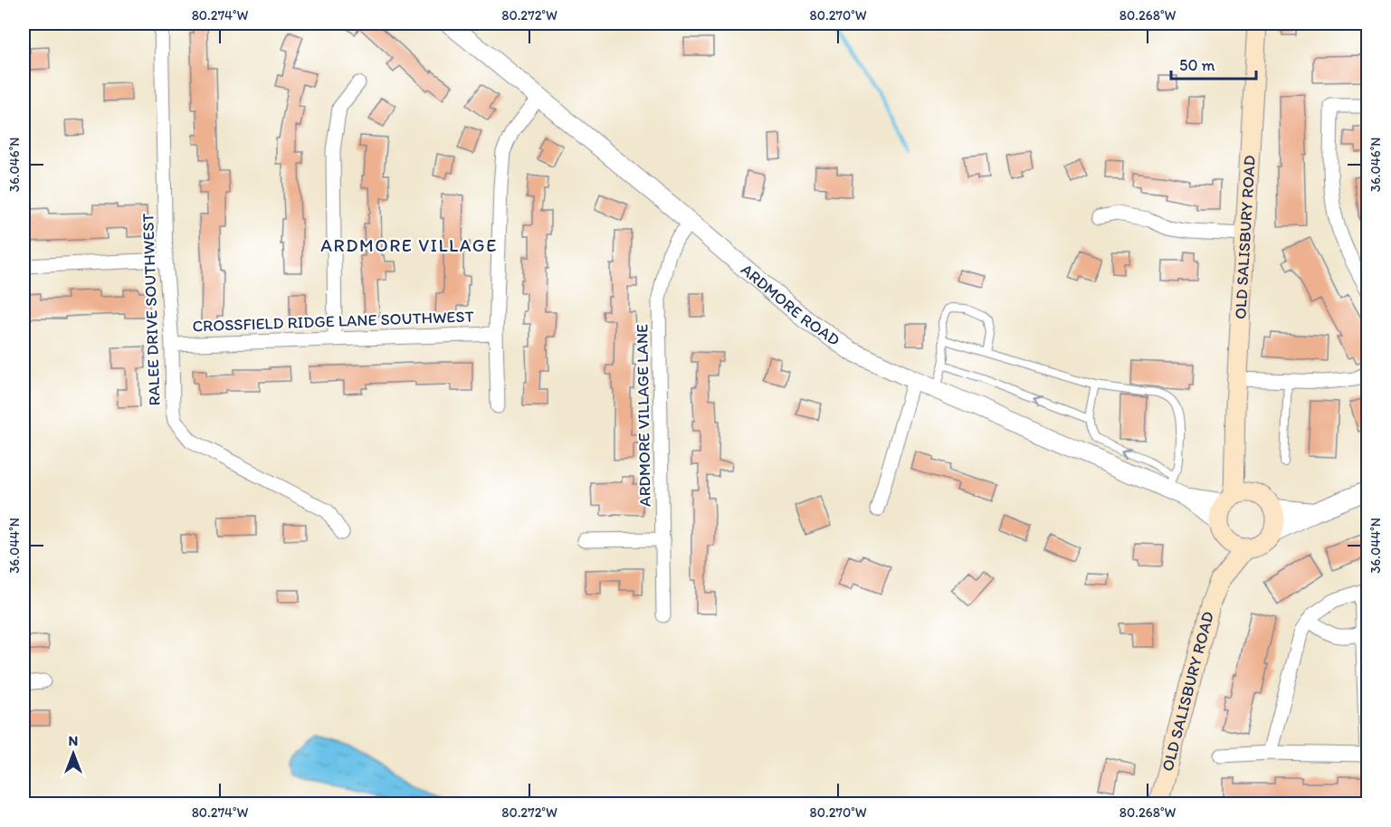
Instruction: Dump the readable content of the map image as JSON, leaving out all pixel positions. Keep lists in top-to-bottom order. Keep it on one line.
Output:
{"streets":{"main road":["OLD SALISBURY ROAD"],"street":["ARDMORE ROAD","RALEE DRIVE SOUTHWEST","CROSSFIELD RIDGE LANE SOUTHWEST","ARDMORE VILLAGE LANE"]},"crossings":[["OLD SALISBURY ROAD","ARDMORE ROAD"],["ARDMORE ROAD","ARDMORE VILLAGE LANE"],["RALEE DRIVE SOUTHWEST","CROSSFIELD RIDGE LANE SOUTHWEST"]],"districts":["ARDMORE VILLAGE"],"scale_bar":"50 m","north":"top","coordinates":["80.274°W","80.272°W","80.270°W","80.268°W","36.046°N","36.044°N"]}
